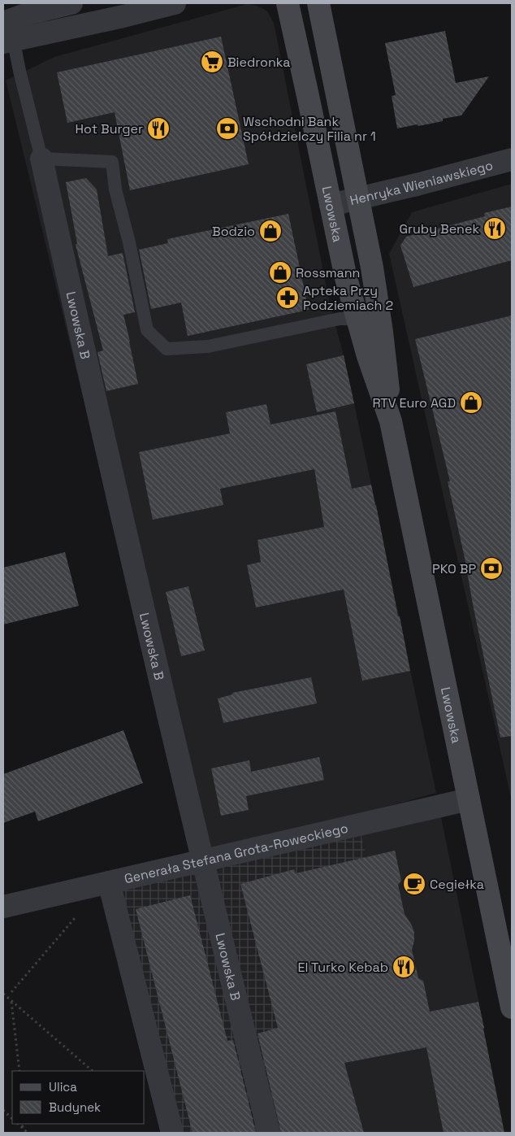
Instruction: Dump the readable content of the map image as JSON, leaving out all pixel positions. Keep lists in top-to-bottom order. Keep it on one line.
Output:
{"streets":{"main road":["Lwowska"],"street":["Henryka Wieniawskiego","Lwowska B","Generała Stefana Grota-Roweckiego"]},"crossings":[["Henryka Wieniawskiego","Lwowska"],["Lwowska","Generała Stefana Grota-Roweckiego"],["Lwowska B","Generała Stefana Grota-Roweckiego"]],"places":{"supermarket":["Biedronka"],"restaurant":["Hot Burger","Gruby Benek","El Turko Kebab"],"bank":["Wschodni Bank Spółdzielczy Filia nr 1","PKO BP"],"shop":["Bodzio","Rossmann","RTV Euro AGD"],"pharmacy":["Apteka Przy Podziemiach 2"],"cafe":["Cegiełka"]},"legend":["Ulica","Budynek"]}
